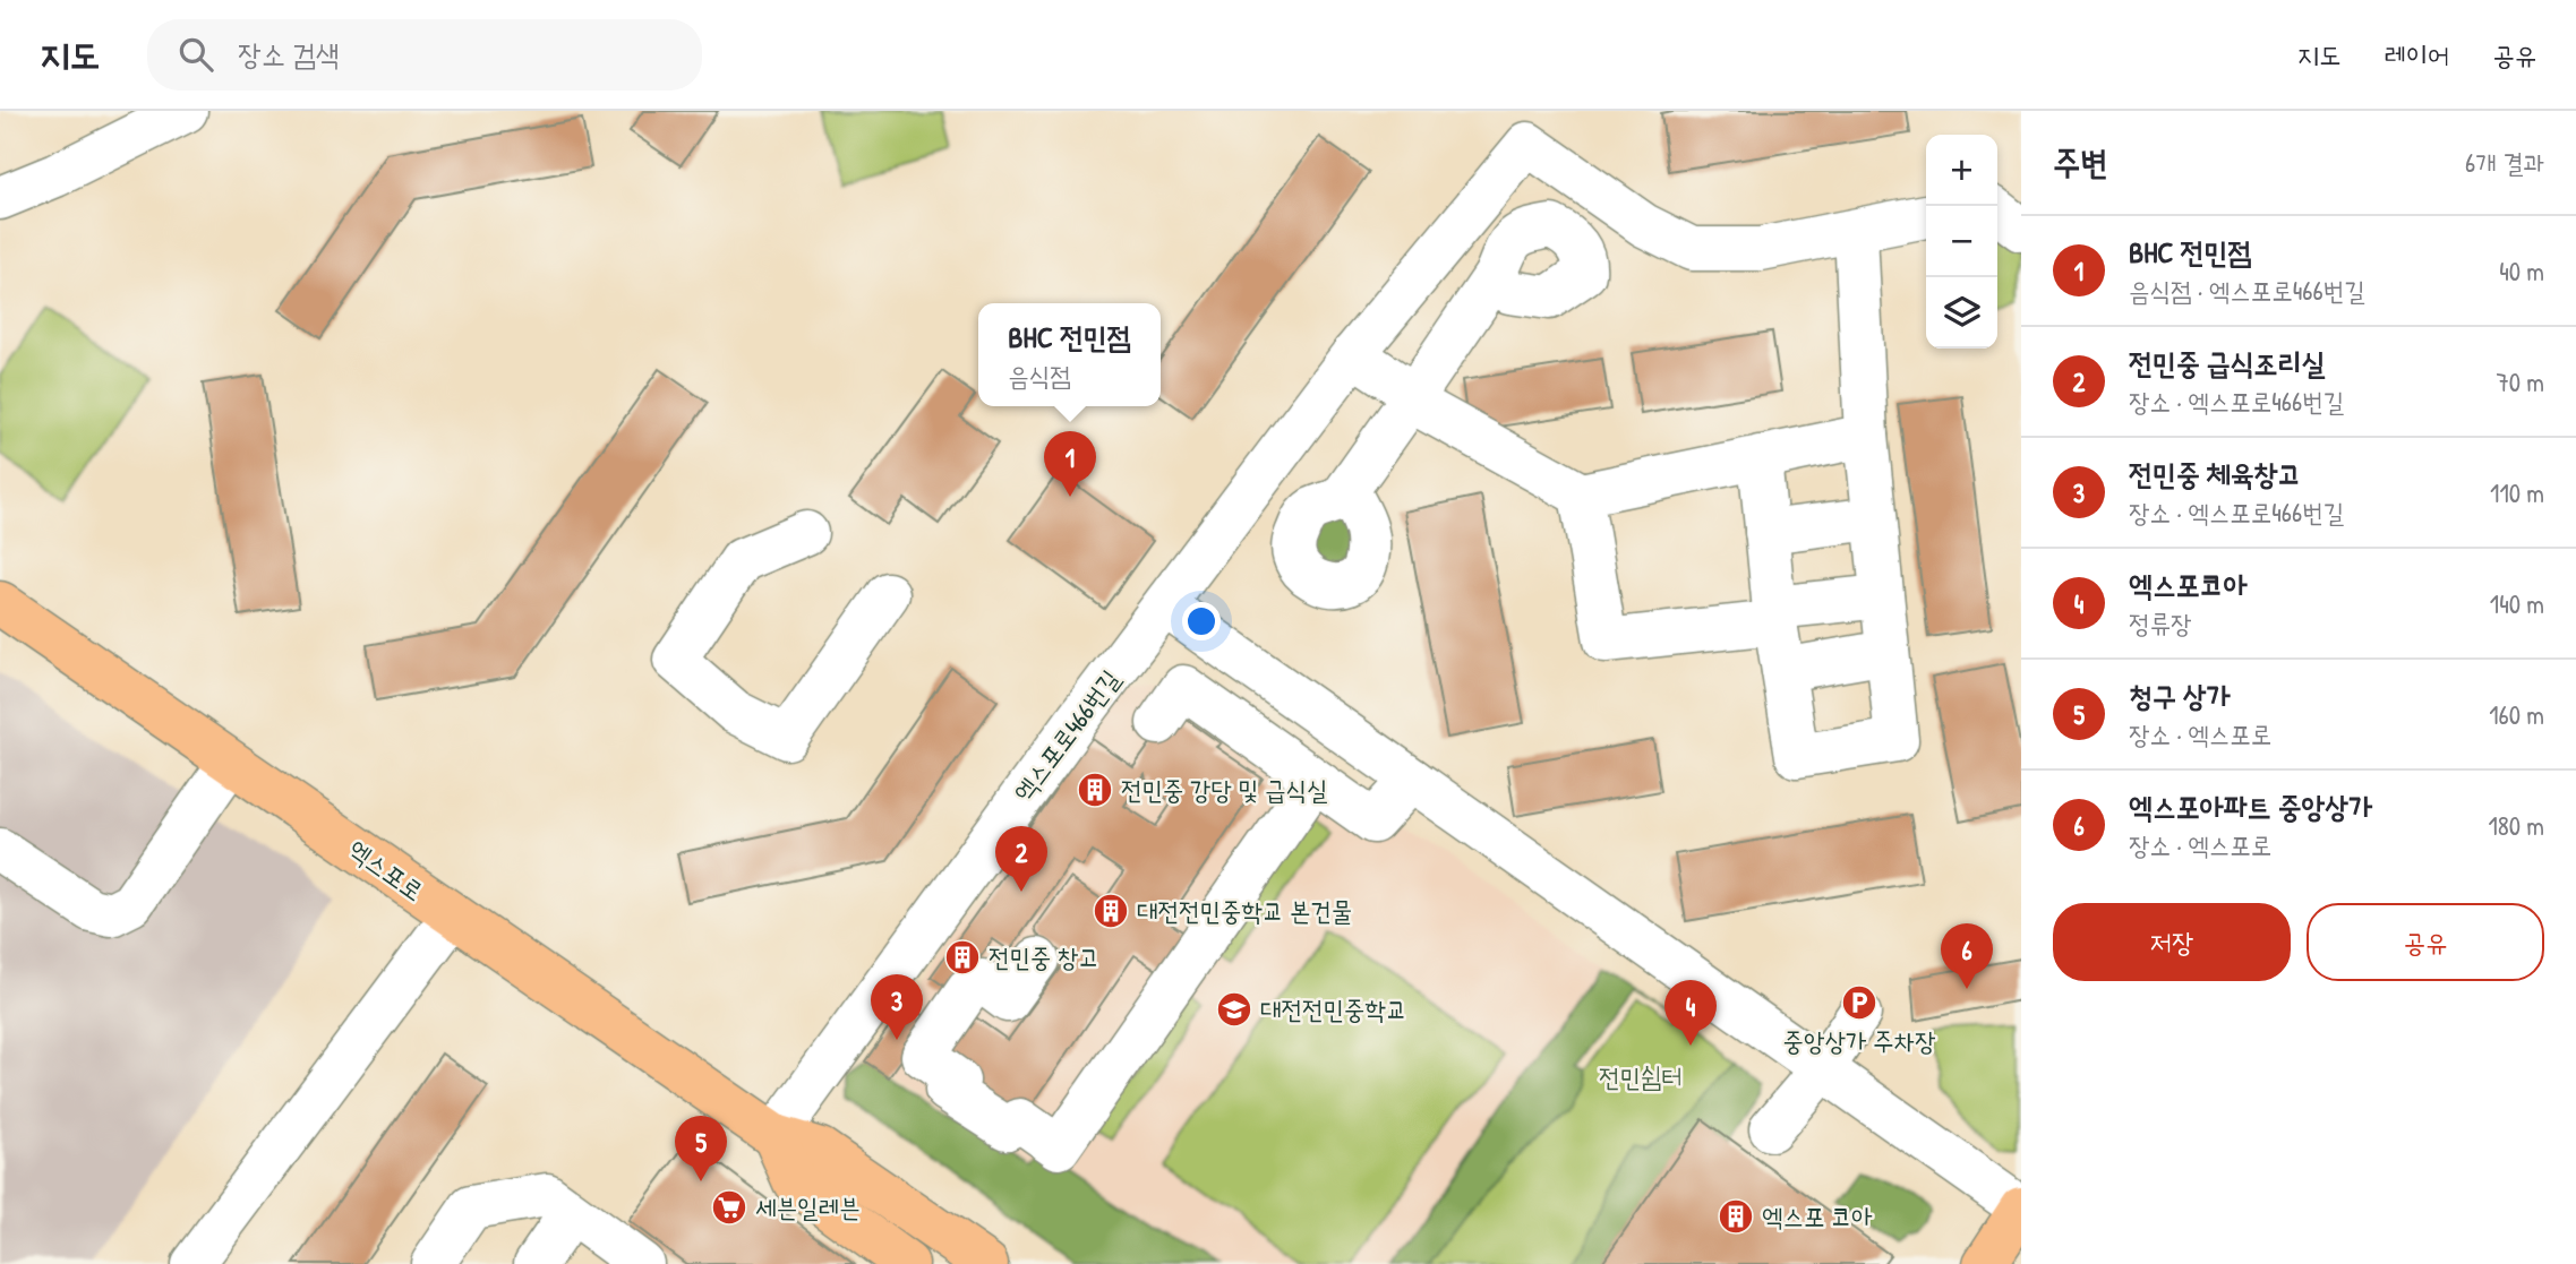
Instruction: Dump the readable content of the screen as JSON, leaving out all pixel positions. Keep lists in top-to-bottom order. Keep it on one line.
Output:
{"streets":{"main road":["엑스포로"],"street":["엑스포로466번길"]},"crossings":[["엑스포로466번길","엑스포로"]],"parks":["전민쉼터"],"places":{"building":["전민중 강당 및 급식실","대전전민중학교 본건물","전민중 창고","엑스포 코아"],"parking":["중앙상가 주차장"],"school or university":["대전전민중학교"],"supermarket":["세븐일레븐"]},"page":{"header":"지도","search":"장소 검색","nav":["지도","레이어","공유"],"heading":["주변","6개 결과"],"map_buttons":["+","−"],"list":[{"mark":"1","name":"BHC 전민점","note":"음식점 · 엑스포로466번길","value":"40 m"},{"mark":"2","name":"전민중 급식조리실","note":"장소 · 엑스포로466번길","value":"70 m"},{"mark":"3","name":"전민중 체육창고","note":"장소 · 엑스포로466번길","value":"110 m"},{"mark":"4","name":"엑스포코아","note":"정류장","value":"140 m"},{"mark":"5","name":"청구 상가","note":"장소 · 엑스포로","value":"160 m"},{"mark":"6","name":"엑스포아파트 중앙상가","note":"장소 · 엑스포로","value":"180 m"}],"popup":["BHC 전민점","음식점"],"pins":["1","2","6","3","4","5"],"buttons":["저장","공유"]}}
